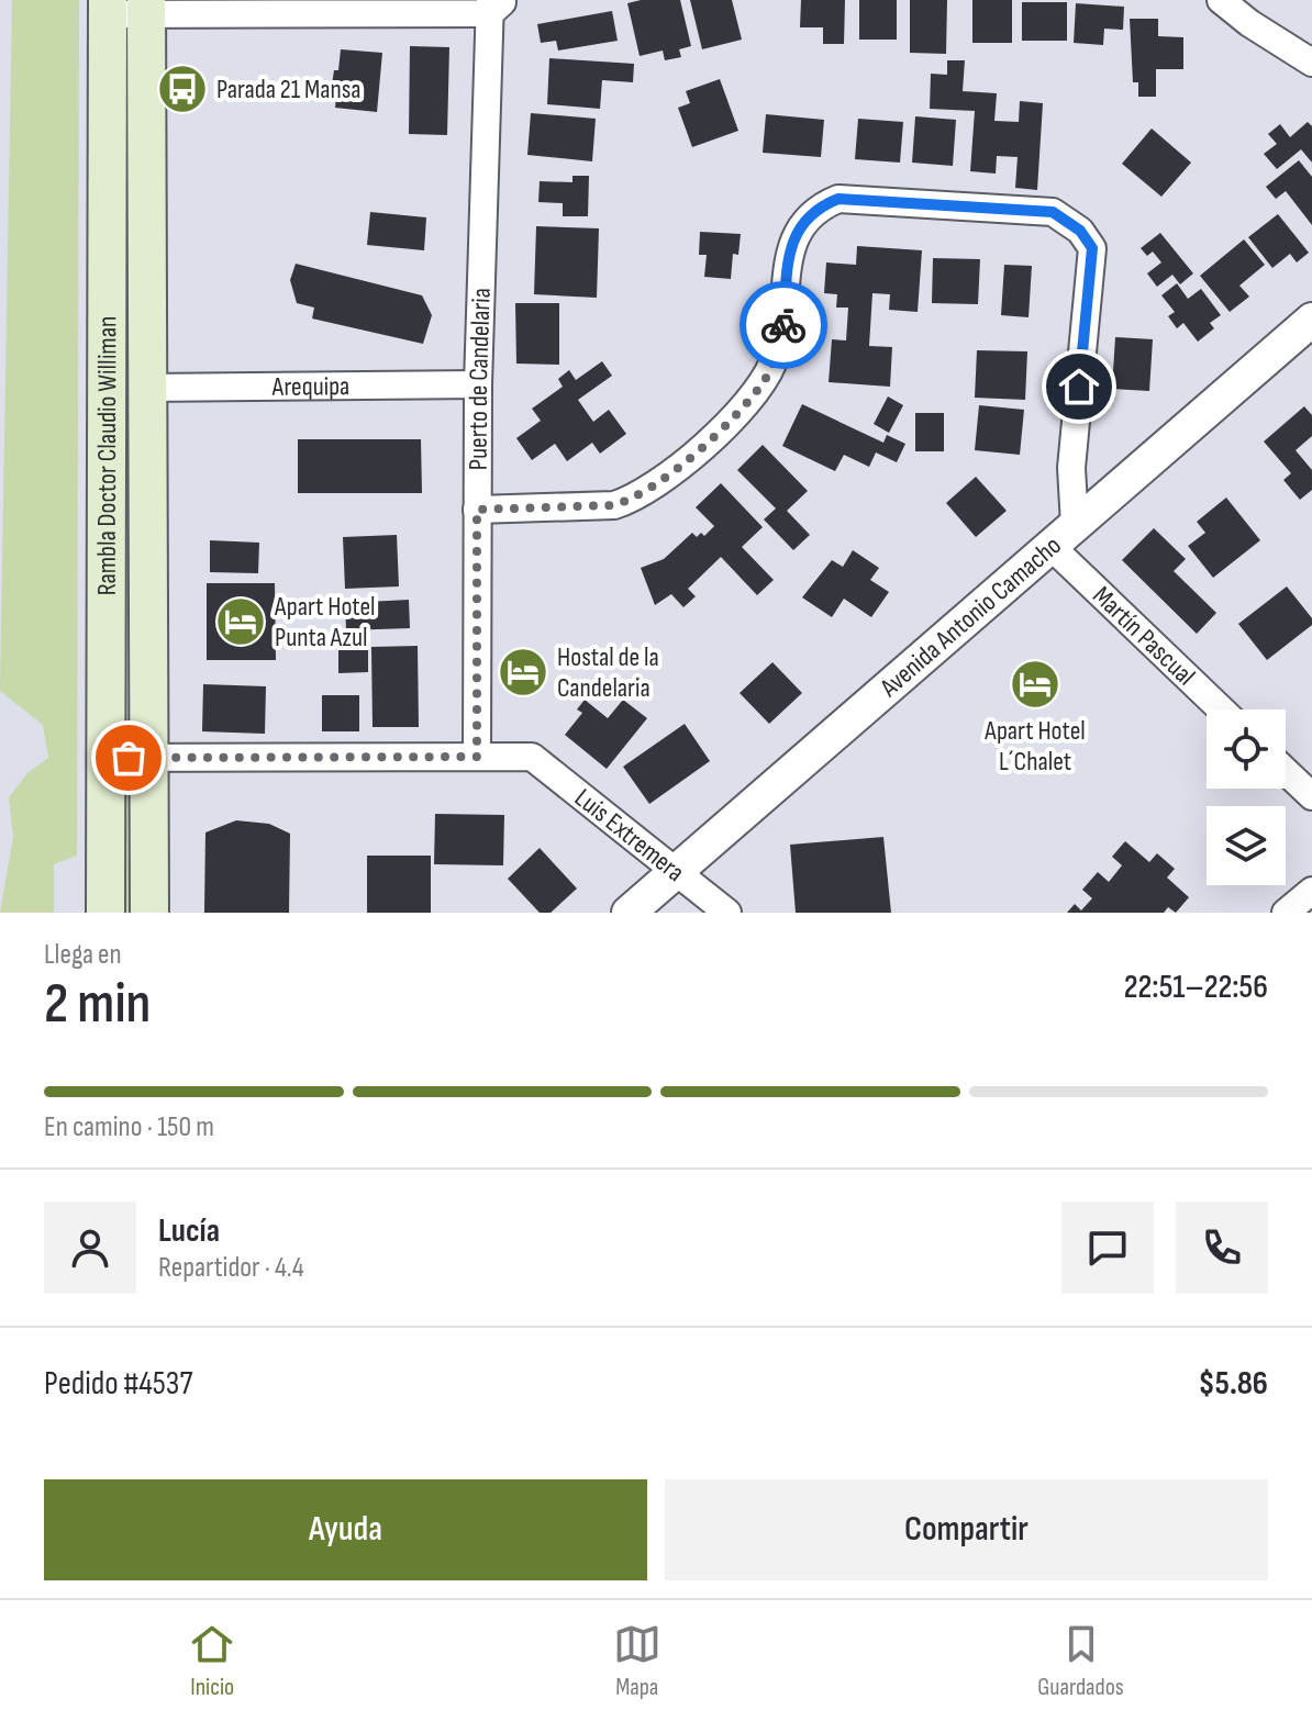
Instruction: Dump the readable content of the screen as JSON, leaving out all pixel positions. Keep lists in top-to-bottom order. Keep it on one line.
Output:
{"streets":{"main road":["Rambla Doctor Claudio Williman"],"street":["Puerto de Candelaria","Arequipa","Avenida Antonio Camacho","Martín Pascual","Luis Extremera"]},"crossings":[["Puerto de Candelaria","Arequipa"],["Puerto de Candelaria","Luis Extremera"],["Arequipa","Rambla Doctor Claudio Williman"],["Avenida Antonio Camacho","Martín Pascual"],["Avenida Antonio Camacho","Luis Extremera"]],"places":{"bus stop":["Parada 21 Mansa"],"hotel":["Apart Hotel Punta Azul","Hostal de la Candelaria","Apart Hotel L´Chalet"]},"page":{"heading":["2 min","Llega en","22:51–22:56"],"panel":["Lucía","Repartidor · 4.4","Pedido #4537","$5.86"],"bar":"En camino · 150 m","buttons":["Ayuda","Compartir"],"tabs":["Inicio","Mapa","Guardados"]}}
